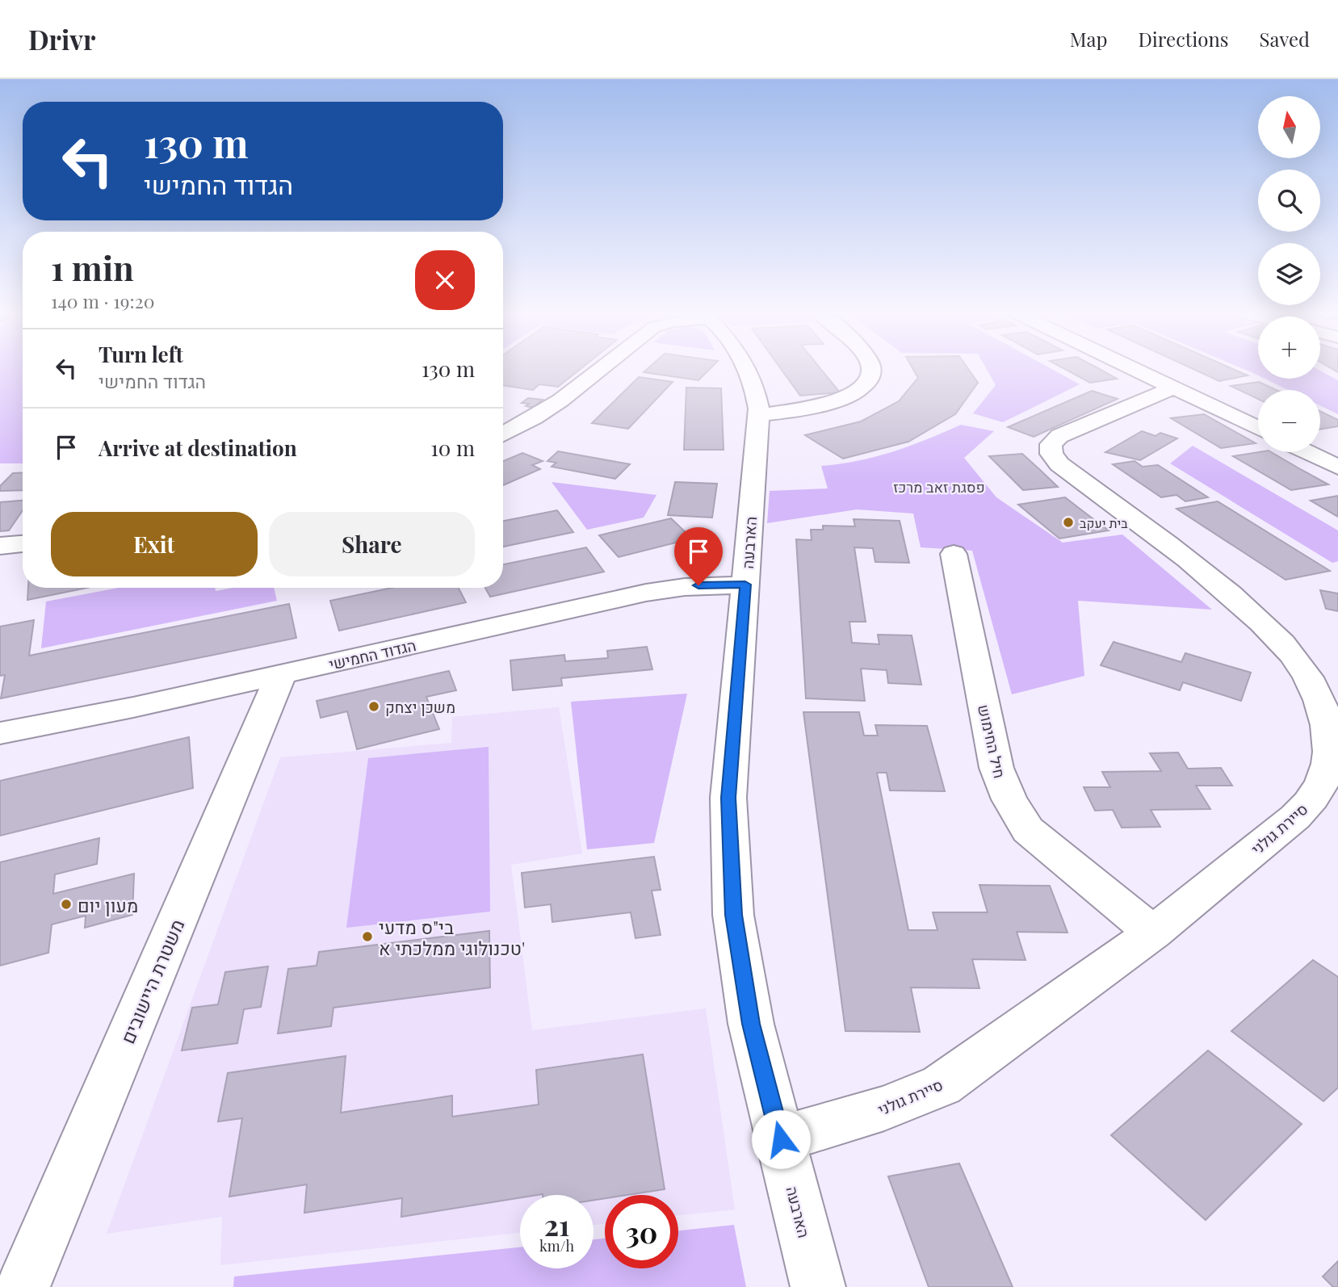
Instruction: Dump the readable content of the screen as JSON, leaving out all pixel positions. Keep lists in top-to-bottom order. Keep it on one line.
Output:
{"streets":{"street":["הארבעה","הגדוד החמישי","חיל החימוש","סיירת גולני","משטרת היישובים"]},"crossings":[["הארבעה","הגדוד החמישי"],["הארבעה","סיירת גולני"],["הגדוד החמישי","משטרת היישובים"],["חיל החימוש","סיירת גולני"]],"districts":["פסגת זאב מרכז"],"places":["בית יעקב","משכן יצחק","מעון יום","בי\"ס מדעי טכנולוגי ממלכתי א'"],"north":"top","page":{"header":"Drivr","nav":["Map","Directions","Saved"],"map_buttons":["+","−"],"turn":["130 m","הגדוד החמישי"],"heading":["1 min","140 m · 19:20"],"list":[{"name":"Turn left","note":"הגדוד החמישי","value":"130 m"},{"name":"Arrive at destination","value":"10 m"}],"buttons":["Exit","Share"],"speed":"21 km/h","limit":"30"}}
